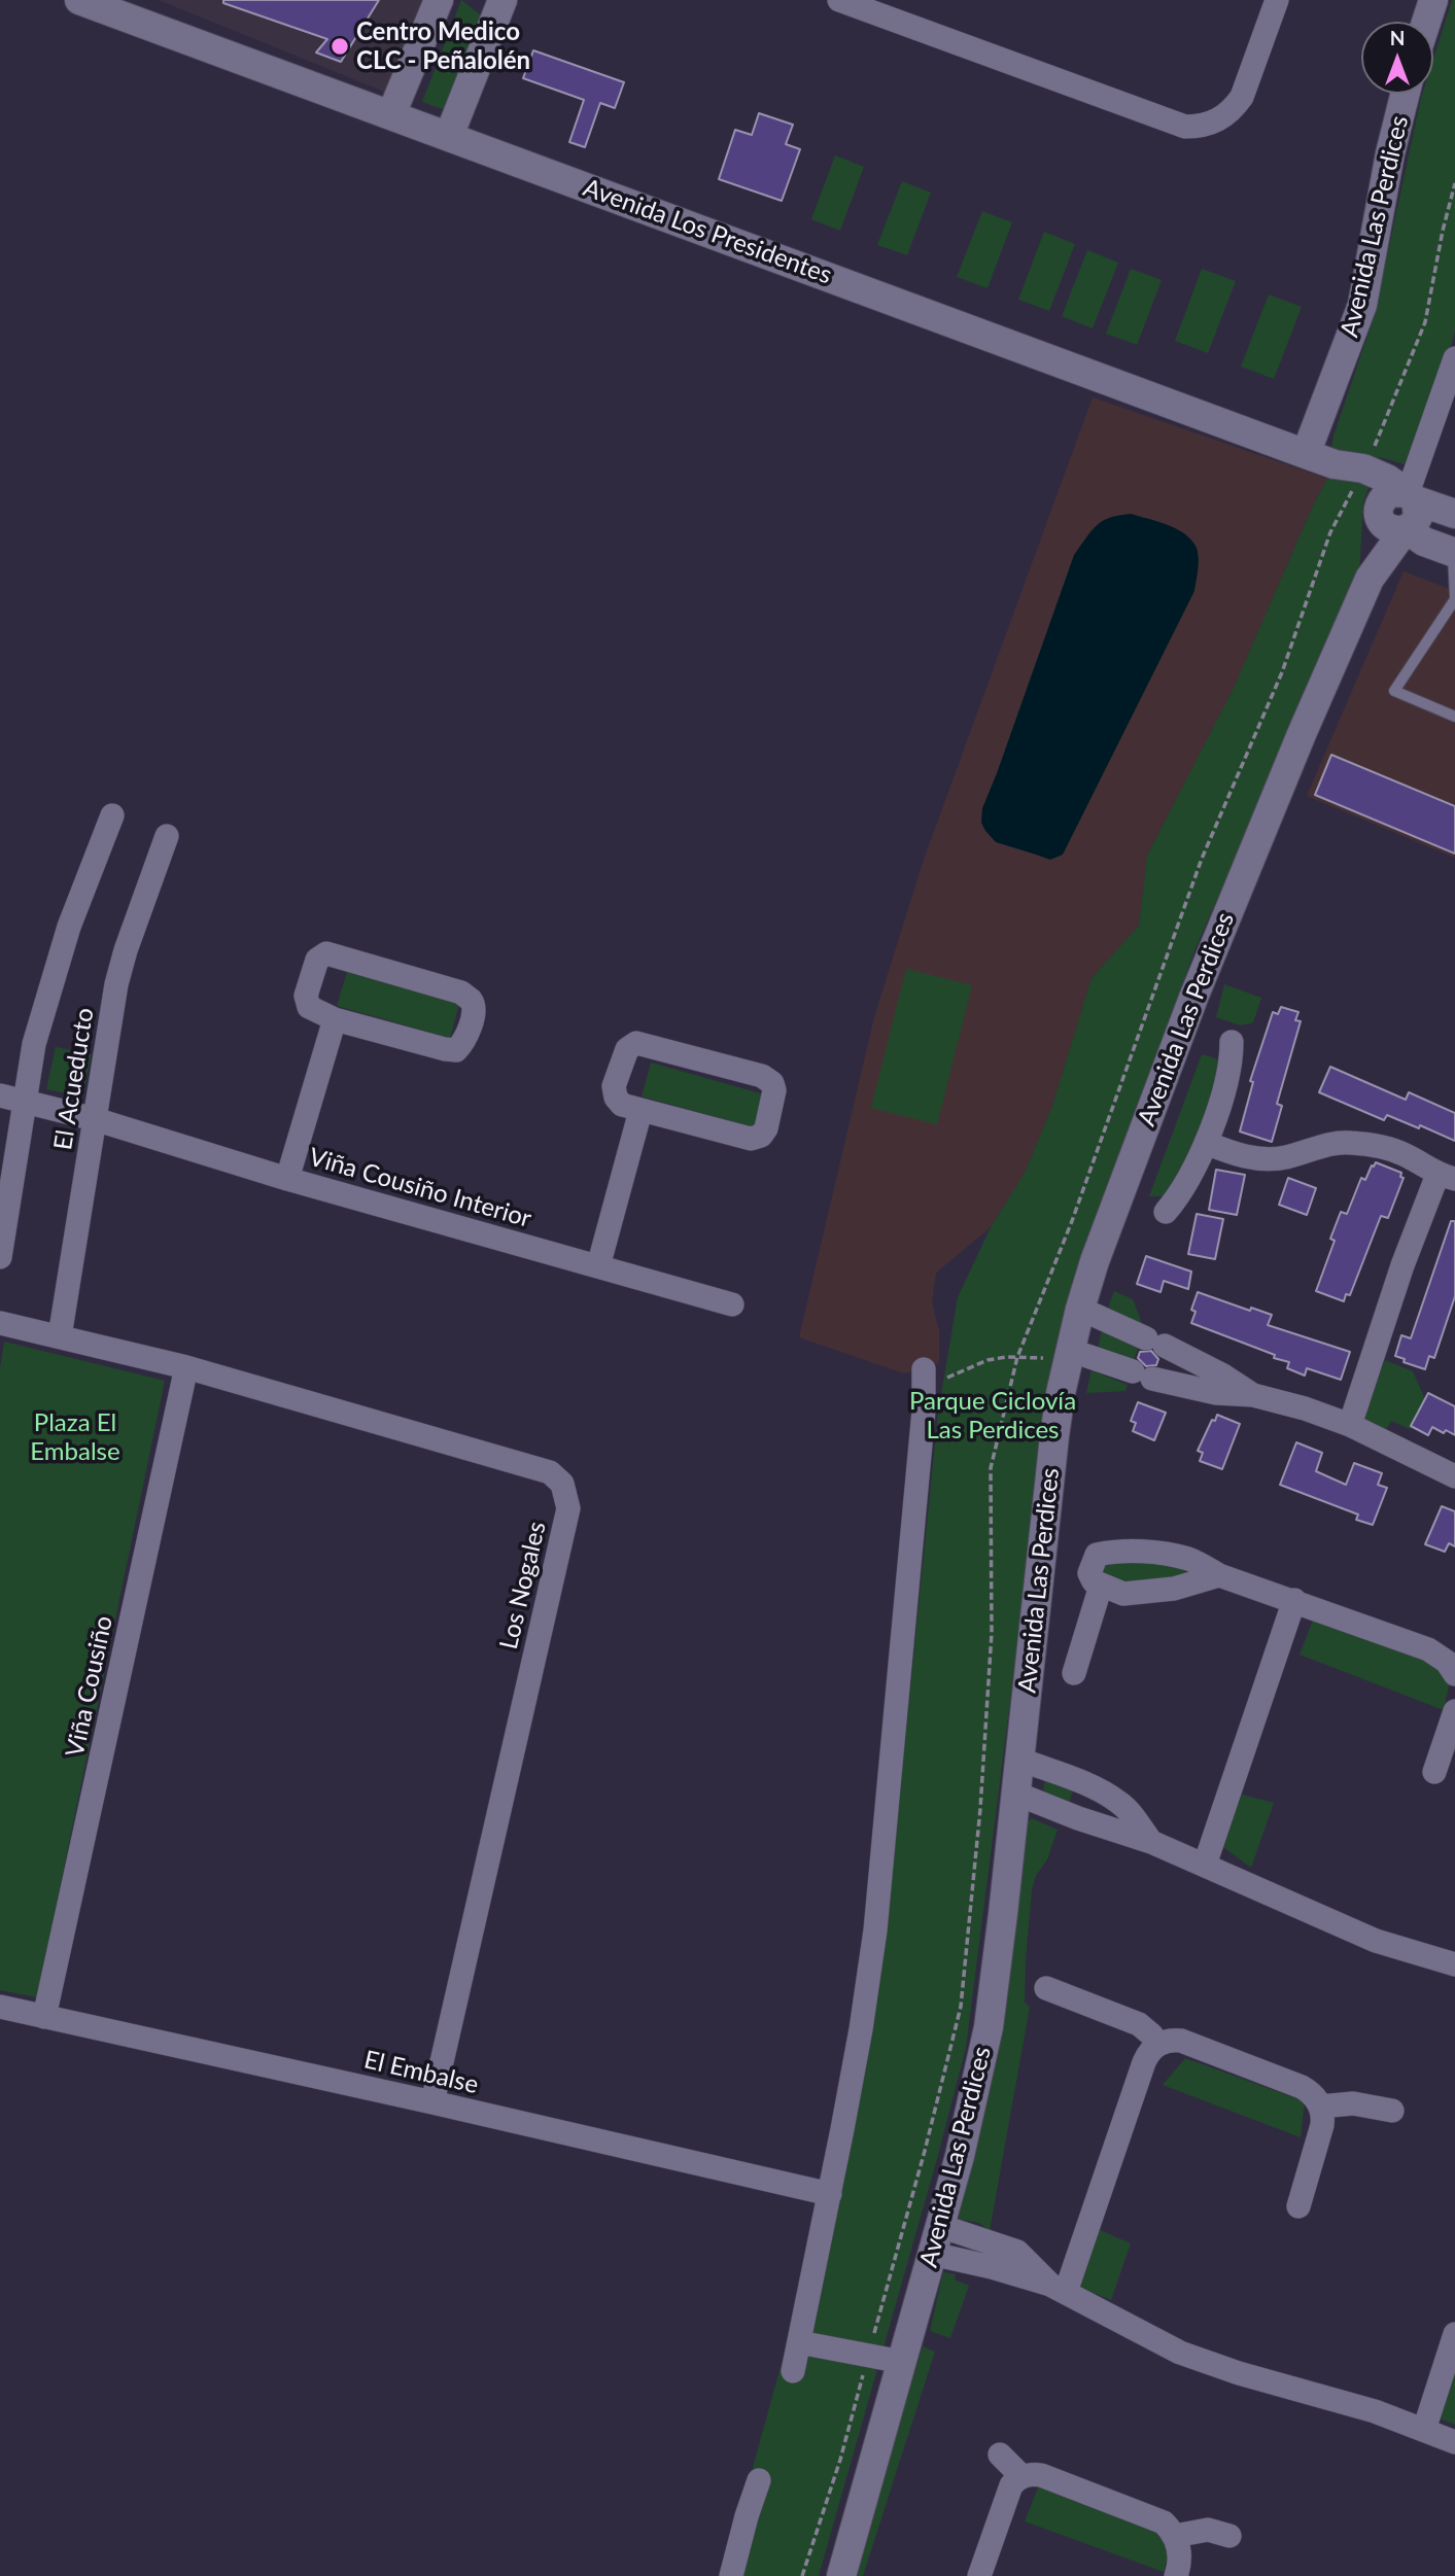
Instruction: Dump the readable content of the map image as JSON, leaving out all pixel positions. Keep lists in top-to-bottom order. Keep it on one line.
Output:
{"streets":{"street":["Avenida Las Perdices","Avenida Los Presidentes","El Acueducto","Viña Cousiño Interior","Los Nogales","Viña Cousiño","El Embalse"]},"crossings":[["Avenida Las Perdices","Avenida Los Presidentes"],["El Acueducto","Viña Cousiño Interior"],["El Acueducto","Los Nogales"],["Los Nogales","Viña Cousiño"],["Los Nogales","El Embalse"],["Viña Cousiño","El Embalse"]],"parks":["Parque Ciclovía Las Perdices","Plaza El Embalse"],"places":["Centro Medico CLC - Peñalolén"],"north":"top"}
